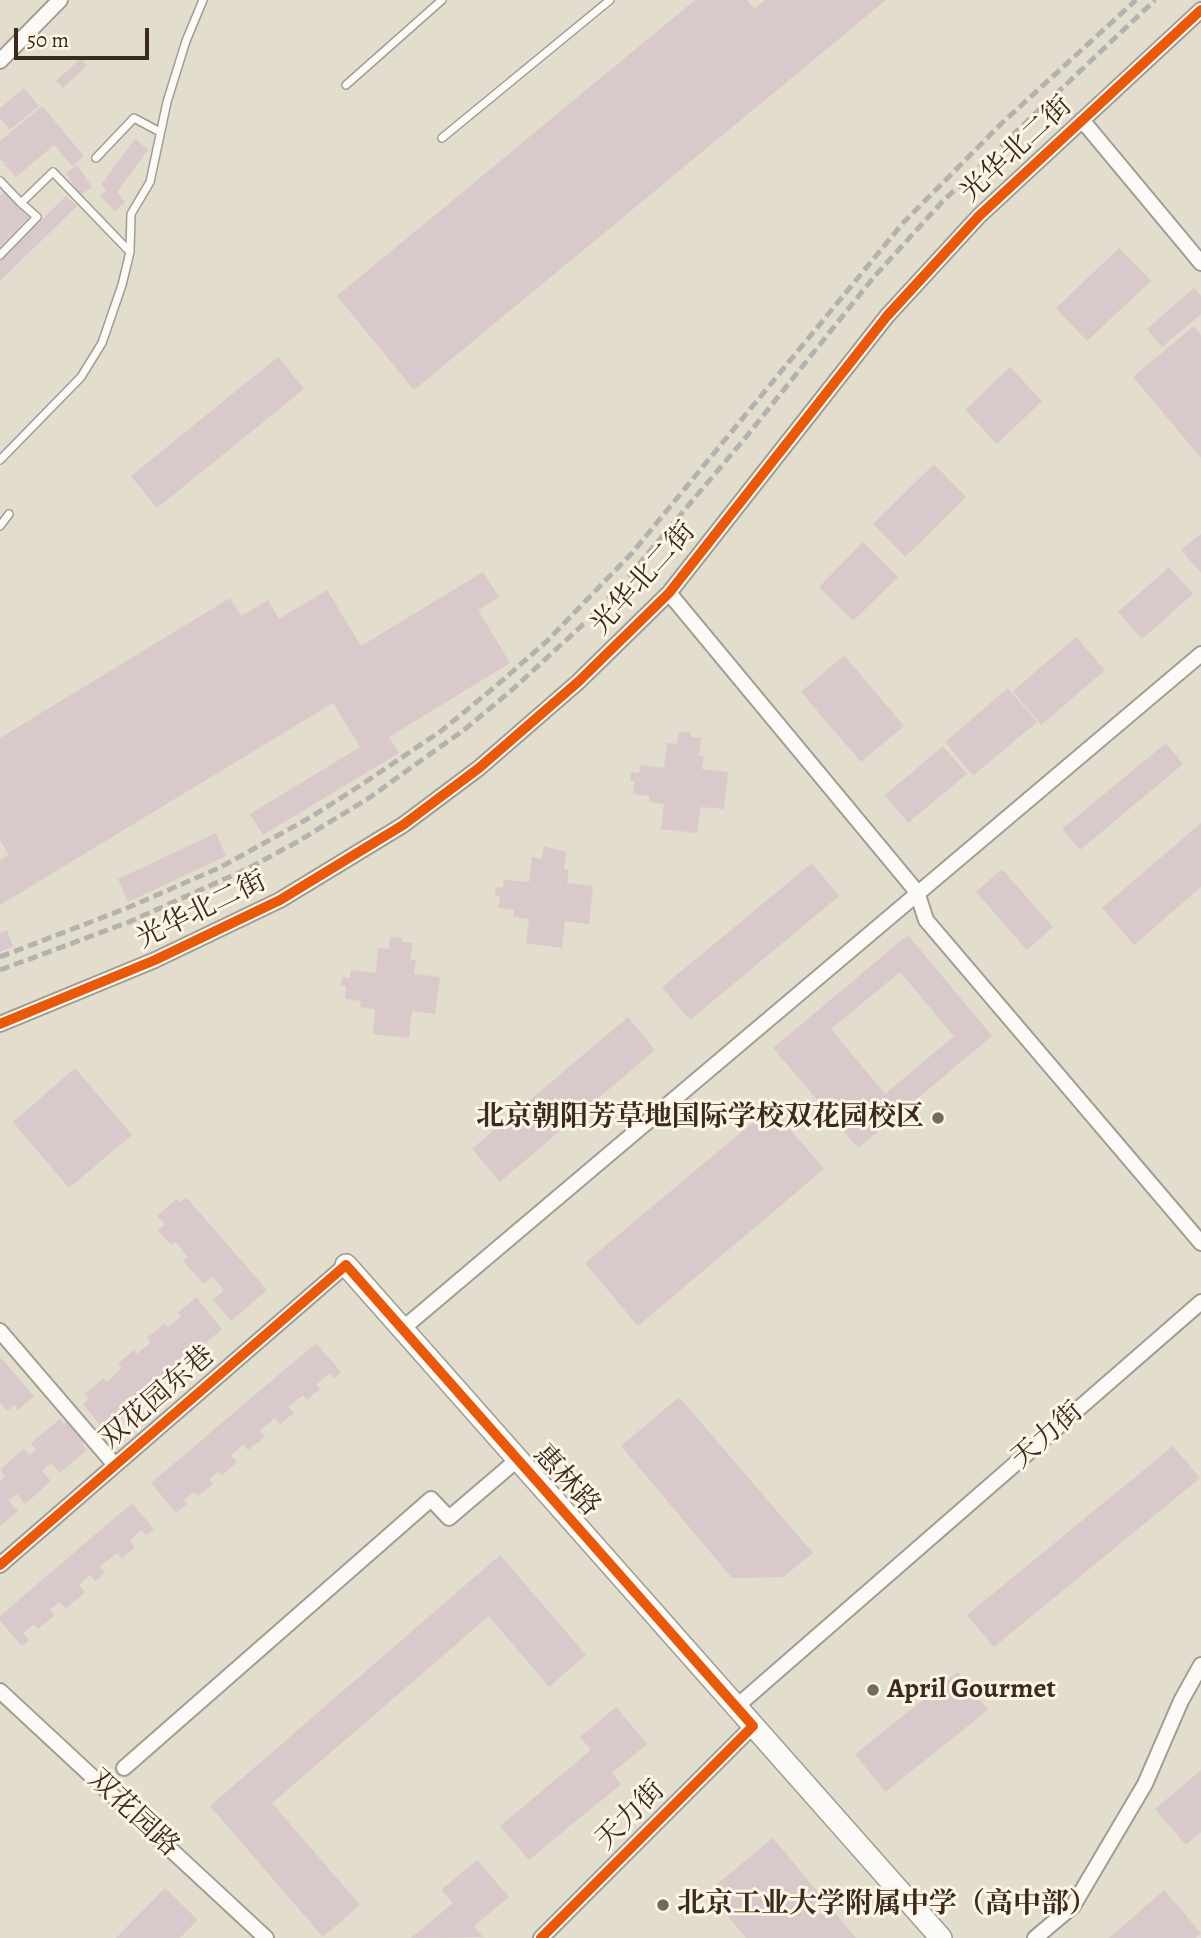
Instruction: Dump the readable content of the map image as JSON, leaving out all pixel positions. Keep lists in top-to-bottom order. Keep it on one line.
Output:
{"streets":{"street":["光华北二街","双花园东巷","天力街","惠林路","双花园路"]},"crossings":[["双花园东巷","惠林路"],["天力街","惠林路"]],"places":["北京朝阳芳草地国际学校双花园校区","April Gourmet","北京工业大学附属中学（高中部）"],"scale_bar":"50 m"}
